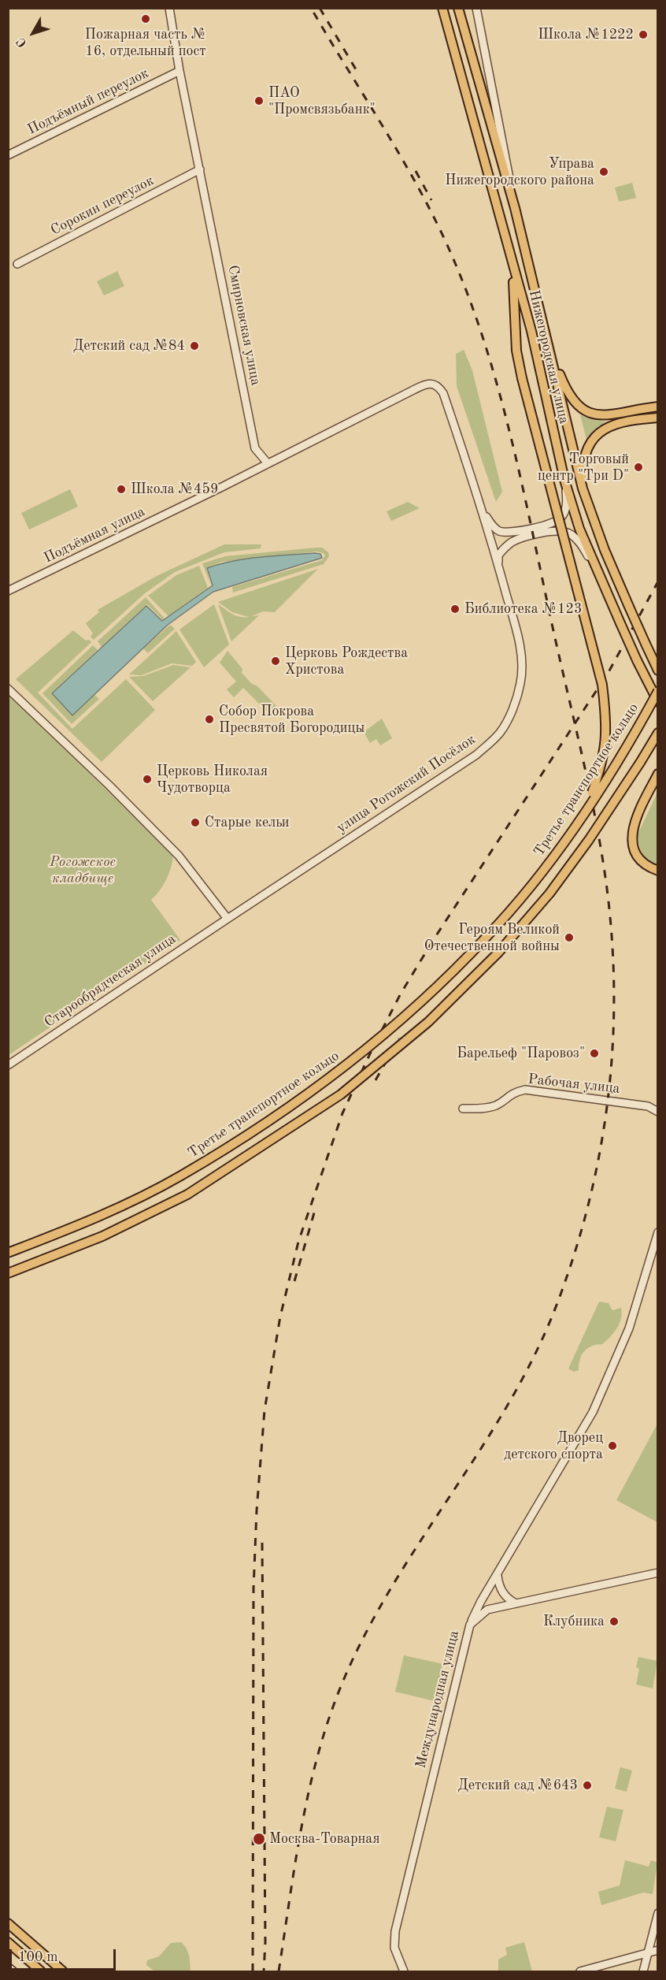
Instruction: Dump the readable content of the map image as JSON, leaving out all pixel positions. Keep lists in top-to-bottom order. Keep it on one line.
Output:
{"streets":{"main road":["Нижегородская улица","Третье транспортное кольцо"],"street":["Подъёмный переулок","Сорокин переулок","Смирновская улица","Подъёмная улица","улица Рогожский Посёлок","Старообрядческая улица","Рабочая улица","Международная улица"]},"crossings":[["Подъёмный переулок","Смирновская улица"],["Сорокин переулок","Смирновская улица"],["Смирновская улица","Подъёмная улица"],["Смирновская улица","улица Рогожский Посёлок"],["Подъёмная улица","улица Рогожский Посёлок"],["улица Рогожский Посёлок","Старообрядческая улица"]],"parks":["Рогожское кладбище"],"places":["Пожарная часть № 16, отдельный пост","Школа №1222","ПАО \"Промсвязьбанк\"","Управа Нижегородского района","Детский сад №84","Торговый центр \"Три D\"","Школа №459","Библиотека №123","Церковь Рождества Христова","Собор Покрова Пресвятой Богородицы","Церковь Николая Чудотворца","Старые кельи","Героям Великой Отечественной войны","Барельеф \"Паровоз\"","Дворец детского спорта","Клубника","Детский сад №643","Москва-Товарная"],"scale_bar":"100 m","north":"bottom left"}
